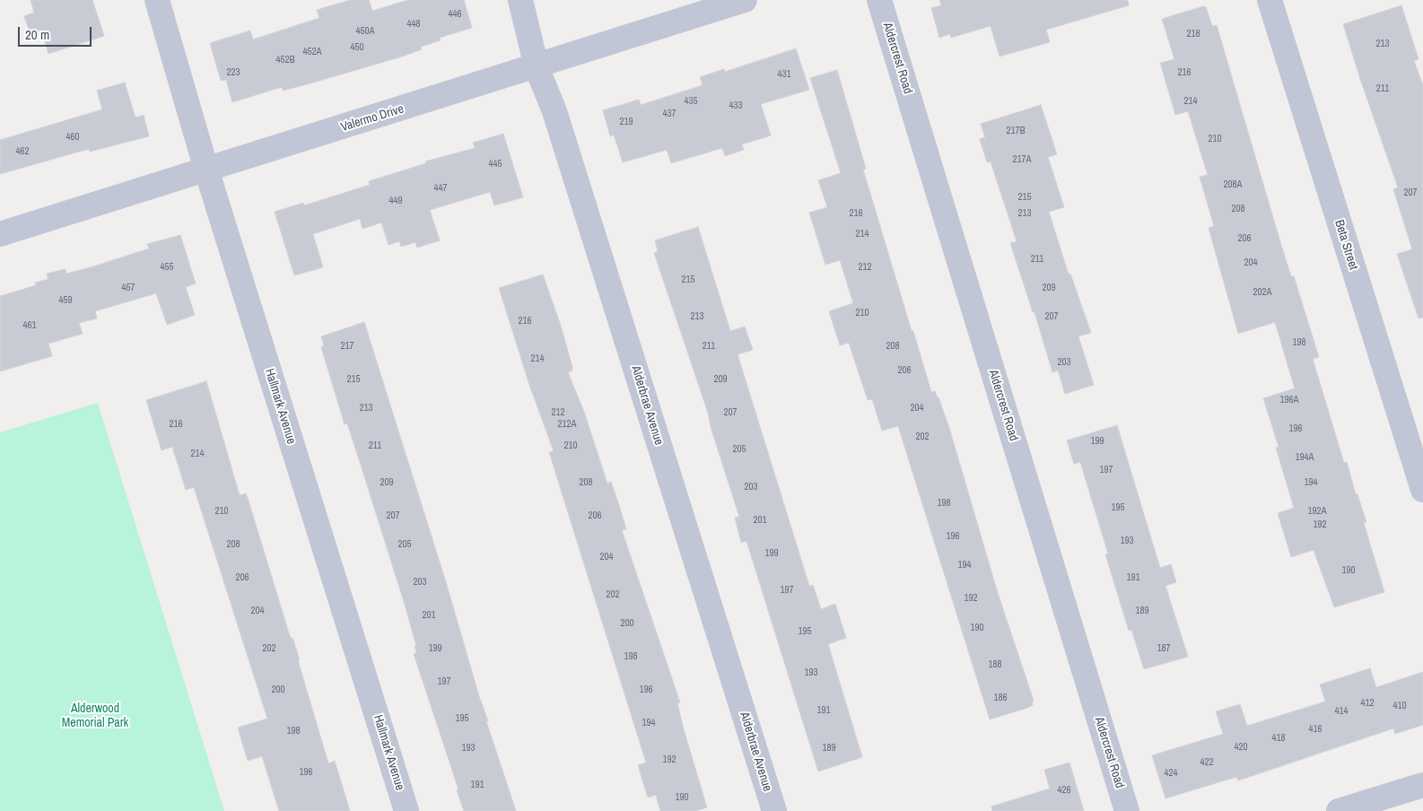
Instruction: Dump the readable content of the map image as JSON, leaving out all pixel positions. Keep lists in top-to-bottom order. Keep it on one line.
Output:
{"streets":{"street":["Aldercrest Road","Valermo Drive","Beta Street","Alderbrae Avenue","Hallmark Avenue"]},"crossings":[["Valermo Drive","Alderbrae Avenue"],["Valermo Drive","Hallmark Avenue"]],"parks":["Alderwood Memorial Park"],"house_numbers":["446","448","450A","218","213","450","452A","452B","223","216","431","211","435","214","433","437","219","217B","460","210","462","217A","445","208A","447","207","215","449","208","216","213","214","206","211","204","455","212","215","457","209","202A","459","210","213","207","216","461","198","217","211","208","214","203","206","215","209","196A","213","204","212","207","216","212A","196","202","199","211","210","205","214","194A","197","209","208","194","203","198","195","210","192A","207","206","201","192","196","193","208","205","199","204","194","190","206","191","203","197","202","192","204","189","201","200","190","195","202","199","187","198","188","193","197","200","196","186","412","410","191","414","195","194","416","198","418","420","193","189","192","422","196","424","191","426","190"],"scale_bar":"20 m"}
